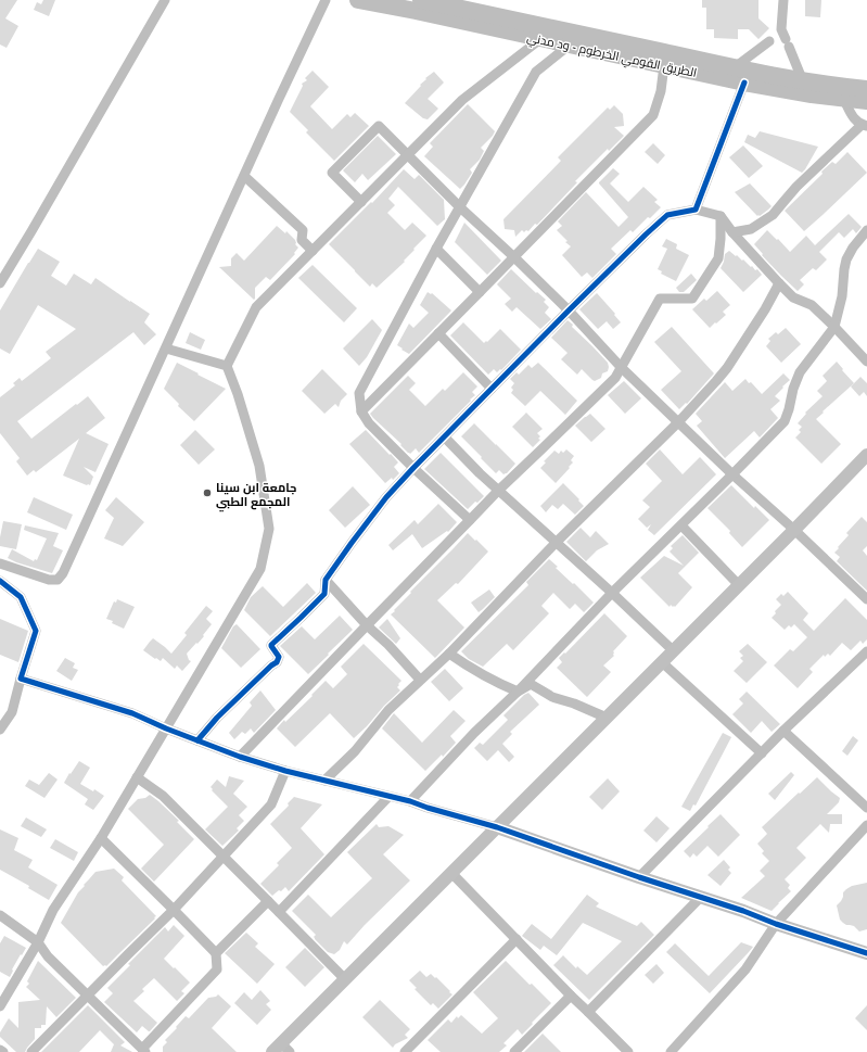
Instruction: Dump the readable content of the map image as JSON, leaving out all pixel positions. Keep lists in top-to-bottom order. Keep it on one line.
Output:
{"streets":{"highway":["الطريق القومي الخرطوم - ود مدني"]},"places":["جامعة ابن سينا المجمع الطبي"]}
